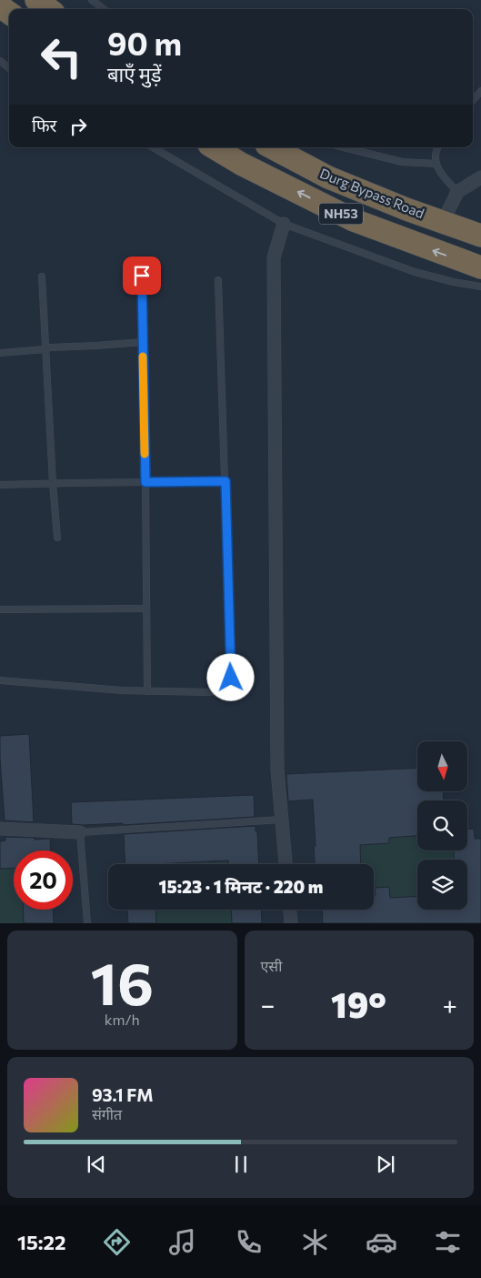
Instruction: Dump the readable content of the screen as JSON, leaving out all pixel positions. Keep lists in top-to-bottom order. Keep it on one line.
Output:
{"streets":{"highway":["Durg Bypass Road","NH53"]},"north":"bottom","page":{"turn":["90 m","बाएँ मुड़ें"],"then":"फिर","limit":"20","trip":"15:23 · 1 मिनट · 220 m","tile":[["16","km/h"],"एसी"],"heat":["−","19°","+"],"song":["93.1 FM","संगीत"],"tabs":"15:22"}}
